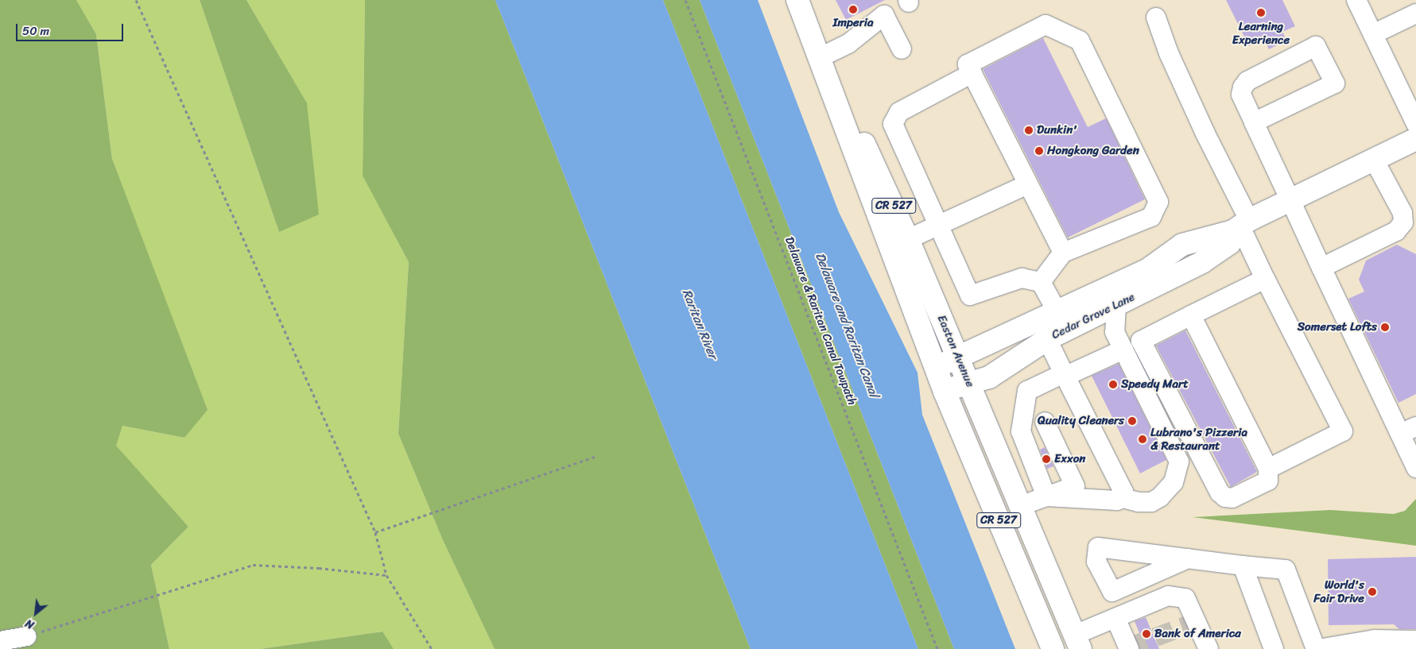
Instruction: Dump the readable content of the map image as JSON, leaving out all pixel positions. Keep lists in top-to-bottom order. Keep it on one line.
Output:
{"streets":{"main road":["CR 527","Cedar Grove Lane","Easton Avenue"],"path":["Delaware & Raritan Canal Towpath"]},"crossings":[["Cedar Grove Lane","Easton Avenue"]],"water":["Raritan River","Delaware and Raritan Canal"],"places":["Imperia","Learning Experience","Dunkin'","Hongkong Garden","Somerset Lofts","Speedy Mart","Quality Cleaners","Lubrano's Pizzeria & Restaurant","Exxon","World's Fair Drive","Bank of America"],"scale_bar":"50 m","north":"bottom left"}
